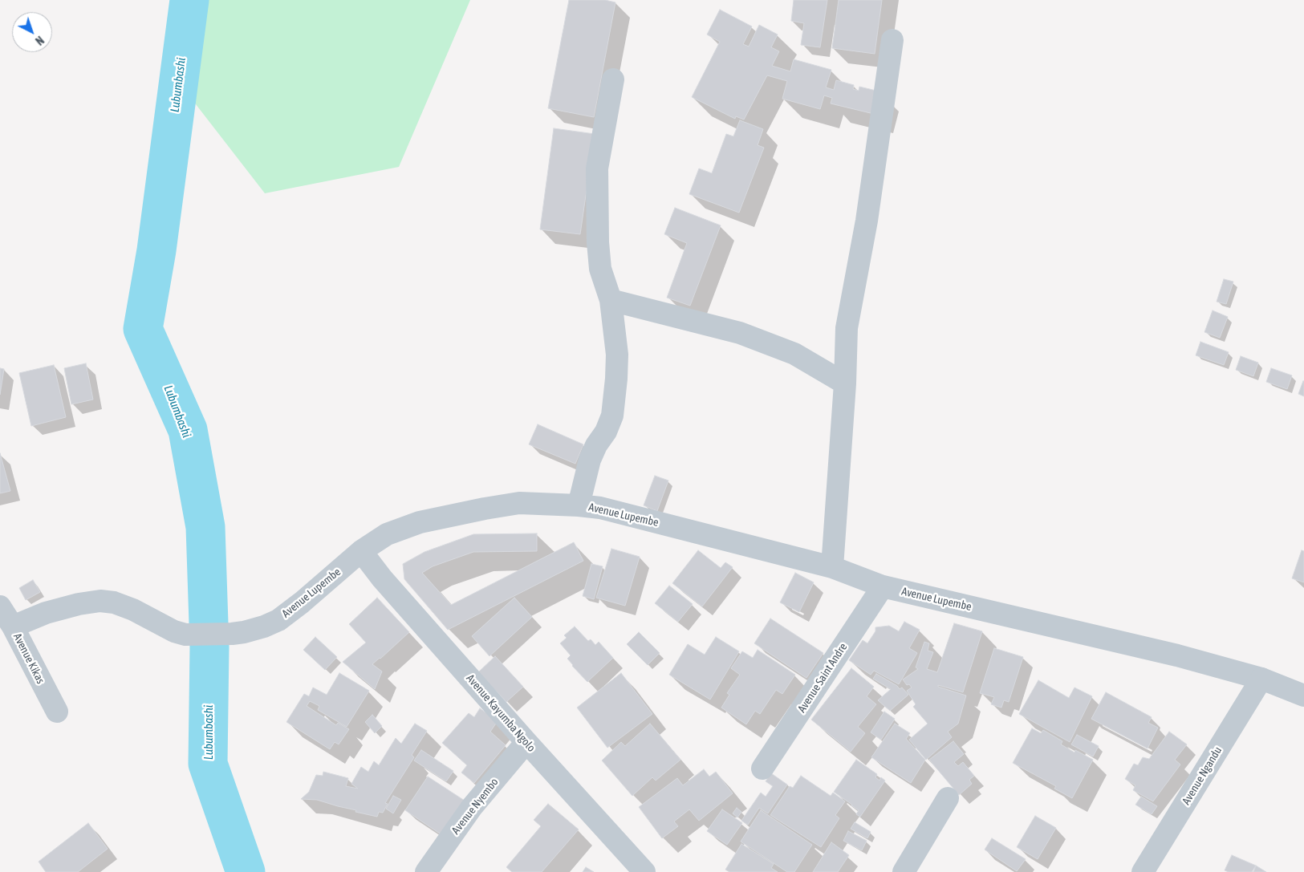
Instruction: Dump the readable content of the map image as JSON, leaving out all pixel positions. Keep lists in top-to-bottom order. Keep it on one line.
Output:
{"streets":{"street":["Avenue Lupembe","Avenue Kikas","Avenue Saint Andre","Avenue Kayumba Ngolo","Avenue Ngandu","Avenue Nyembo"]},"crossings":[["Avenue Lupembe","Avenue Kikas"],["Avenue Lupembe","Avenue Saint Andre"],["Avenue Lupembe","Avenue Kayumba Ngolo"],["Avenue Lupembe","Avenue Ngandu"],["Avenue Kayumba Ngolo","Avenue Nyembo"]],"water":["Lubumbashi"],"north":"bottom right"}
